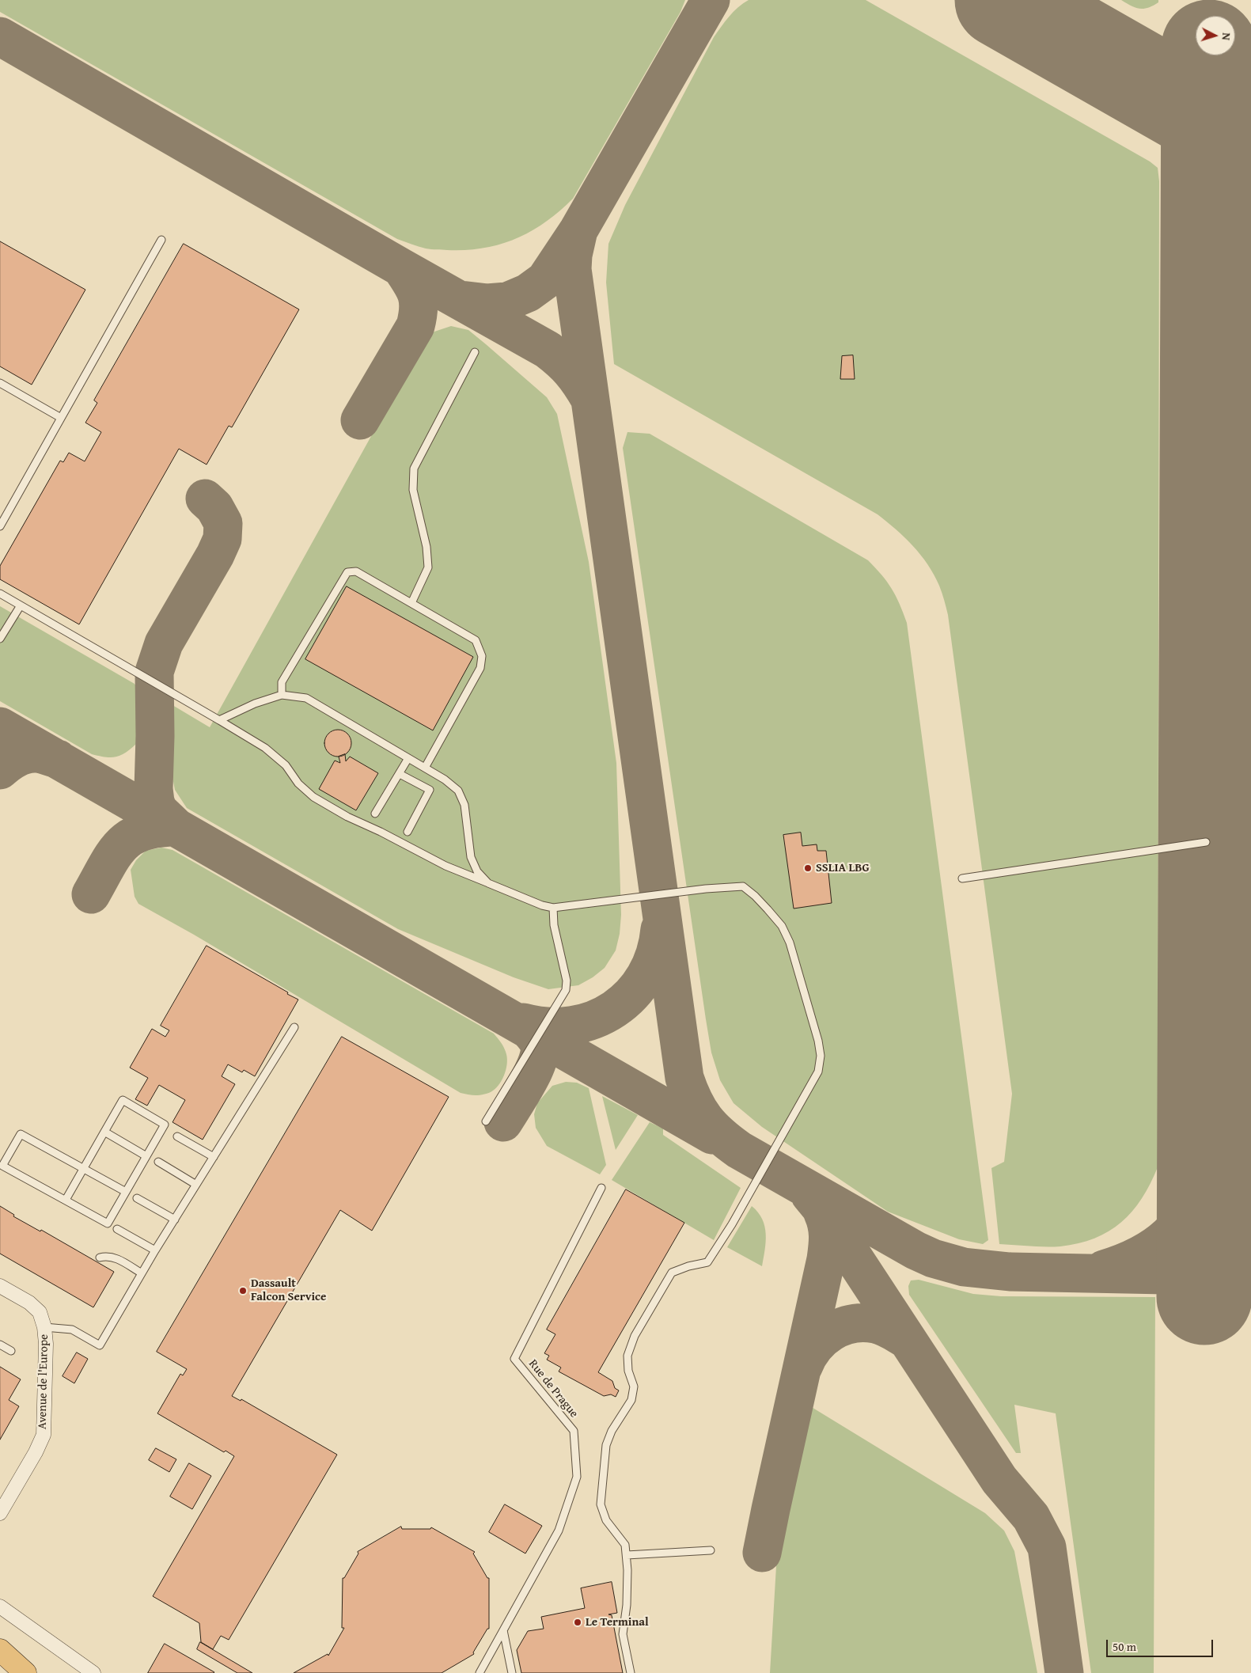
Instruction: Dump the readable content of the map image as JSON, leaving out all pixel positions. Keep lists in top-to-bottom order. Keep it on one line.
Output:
{"streets":{"street":["Avenue de l'Europe"],"lane":["Rue de Prague"]},"places":["SSLIA LBG","Dassault Falcon Service","Le Terminal"],"scale_bar":"50 m","north":"right"}
